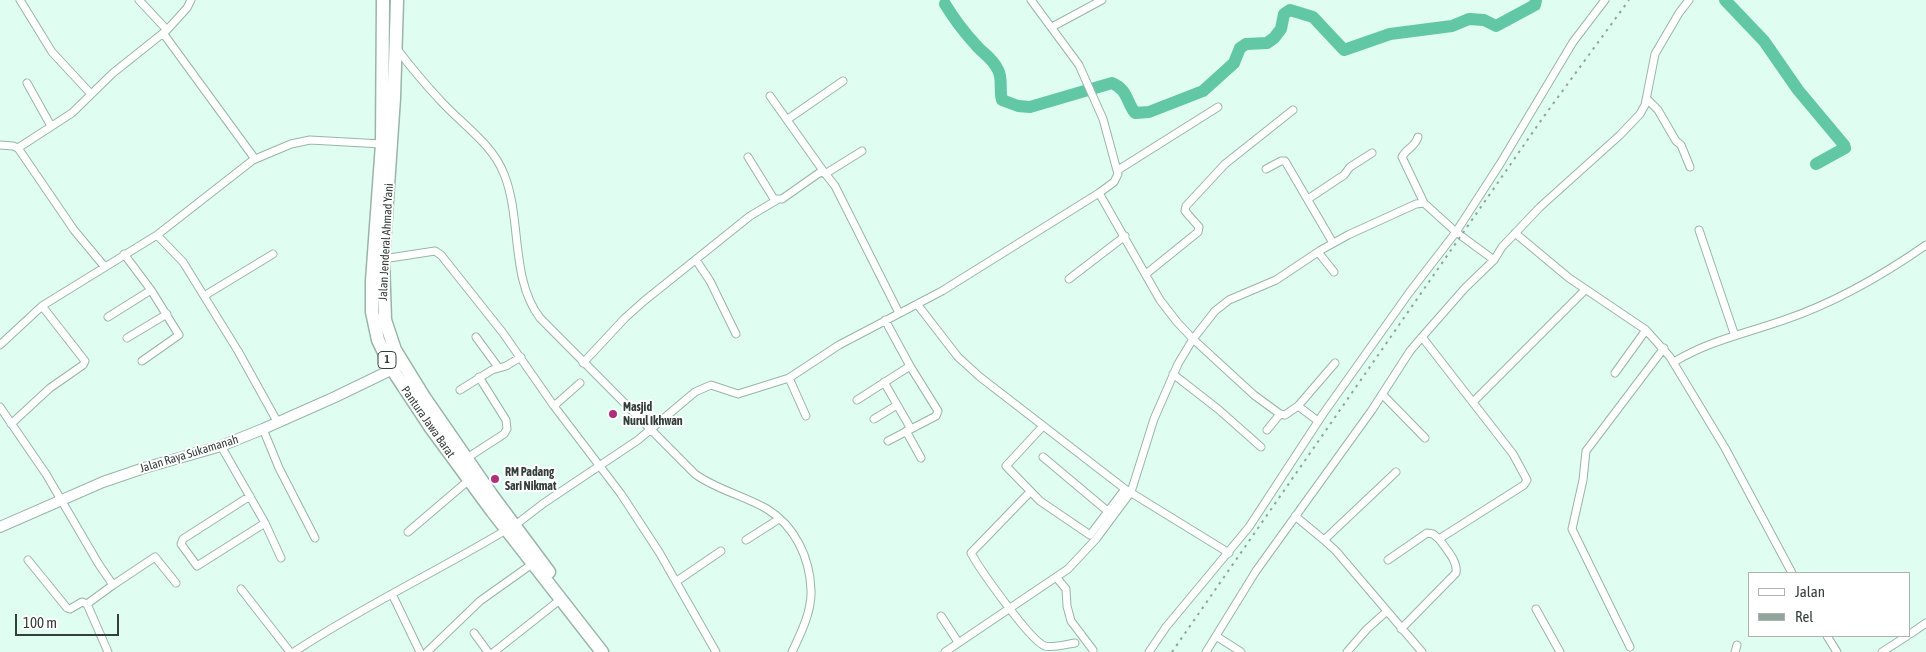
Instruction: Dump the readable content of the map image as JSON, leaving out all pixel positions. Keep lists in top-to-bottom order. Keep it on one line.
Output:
{"streets":{"highway":["Jalan Jenderal Ahmad Yani","1","Pantura Jawa Barat"],"street":["Jalan Raya Sukamanah"]},"crossings":[["Jalan Jenderal Ahmad Yani","Pantura Jawa Barat"],["Jalan Jenderal Ahmad Yani","Jalan Raya Sukamanah"],["Pantura Jawa Barat","Jalan Raya Sukamanah"]],"places":["Masjid Nurul Ikhwan","RM Padang Sari Nikmat"],"legend":["Jalan","Rel"],"scale_bar":"100 m"}
